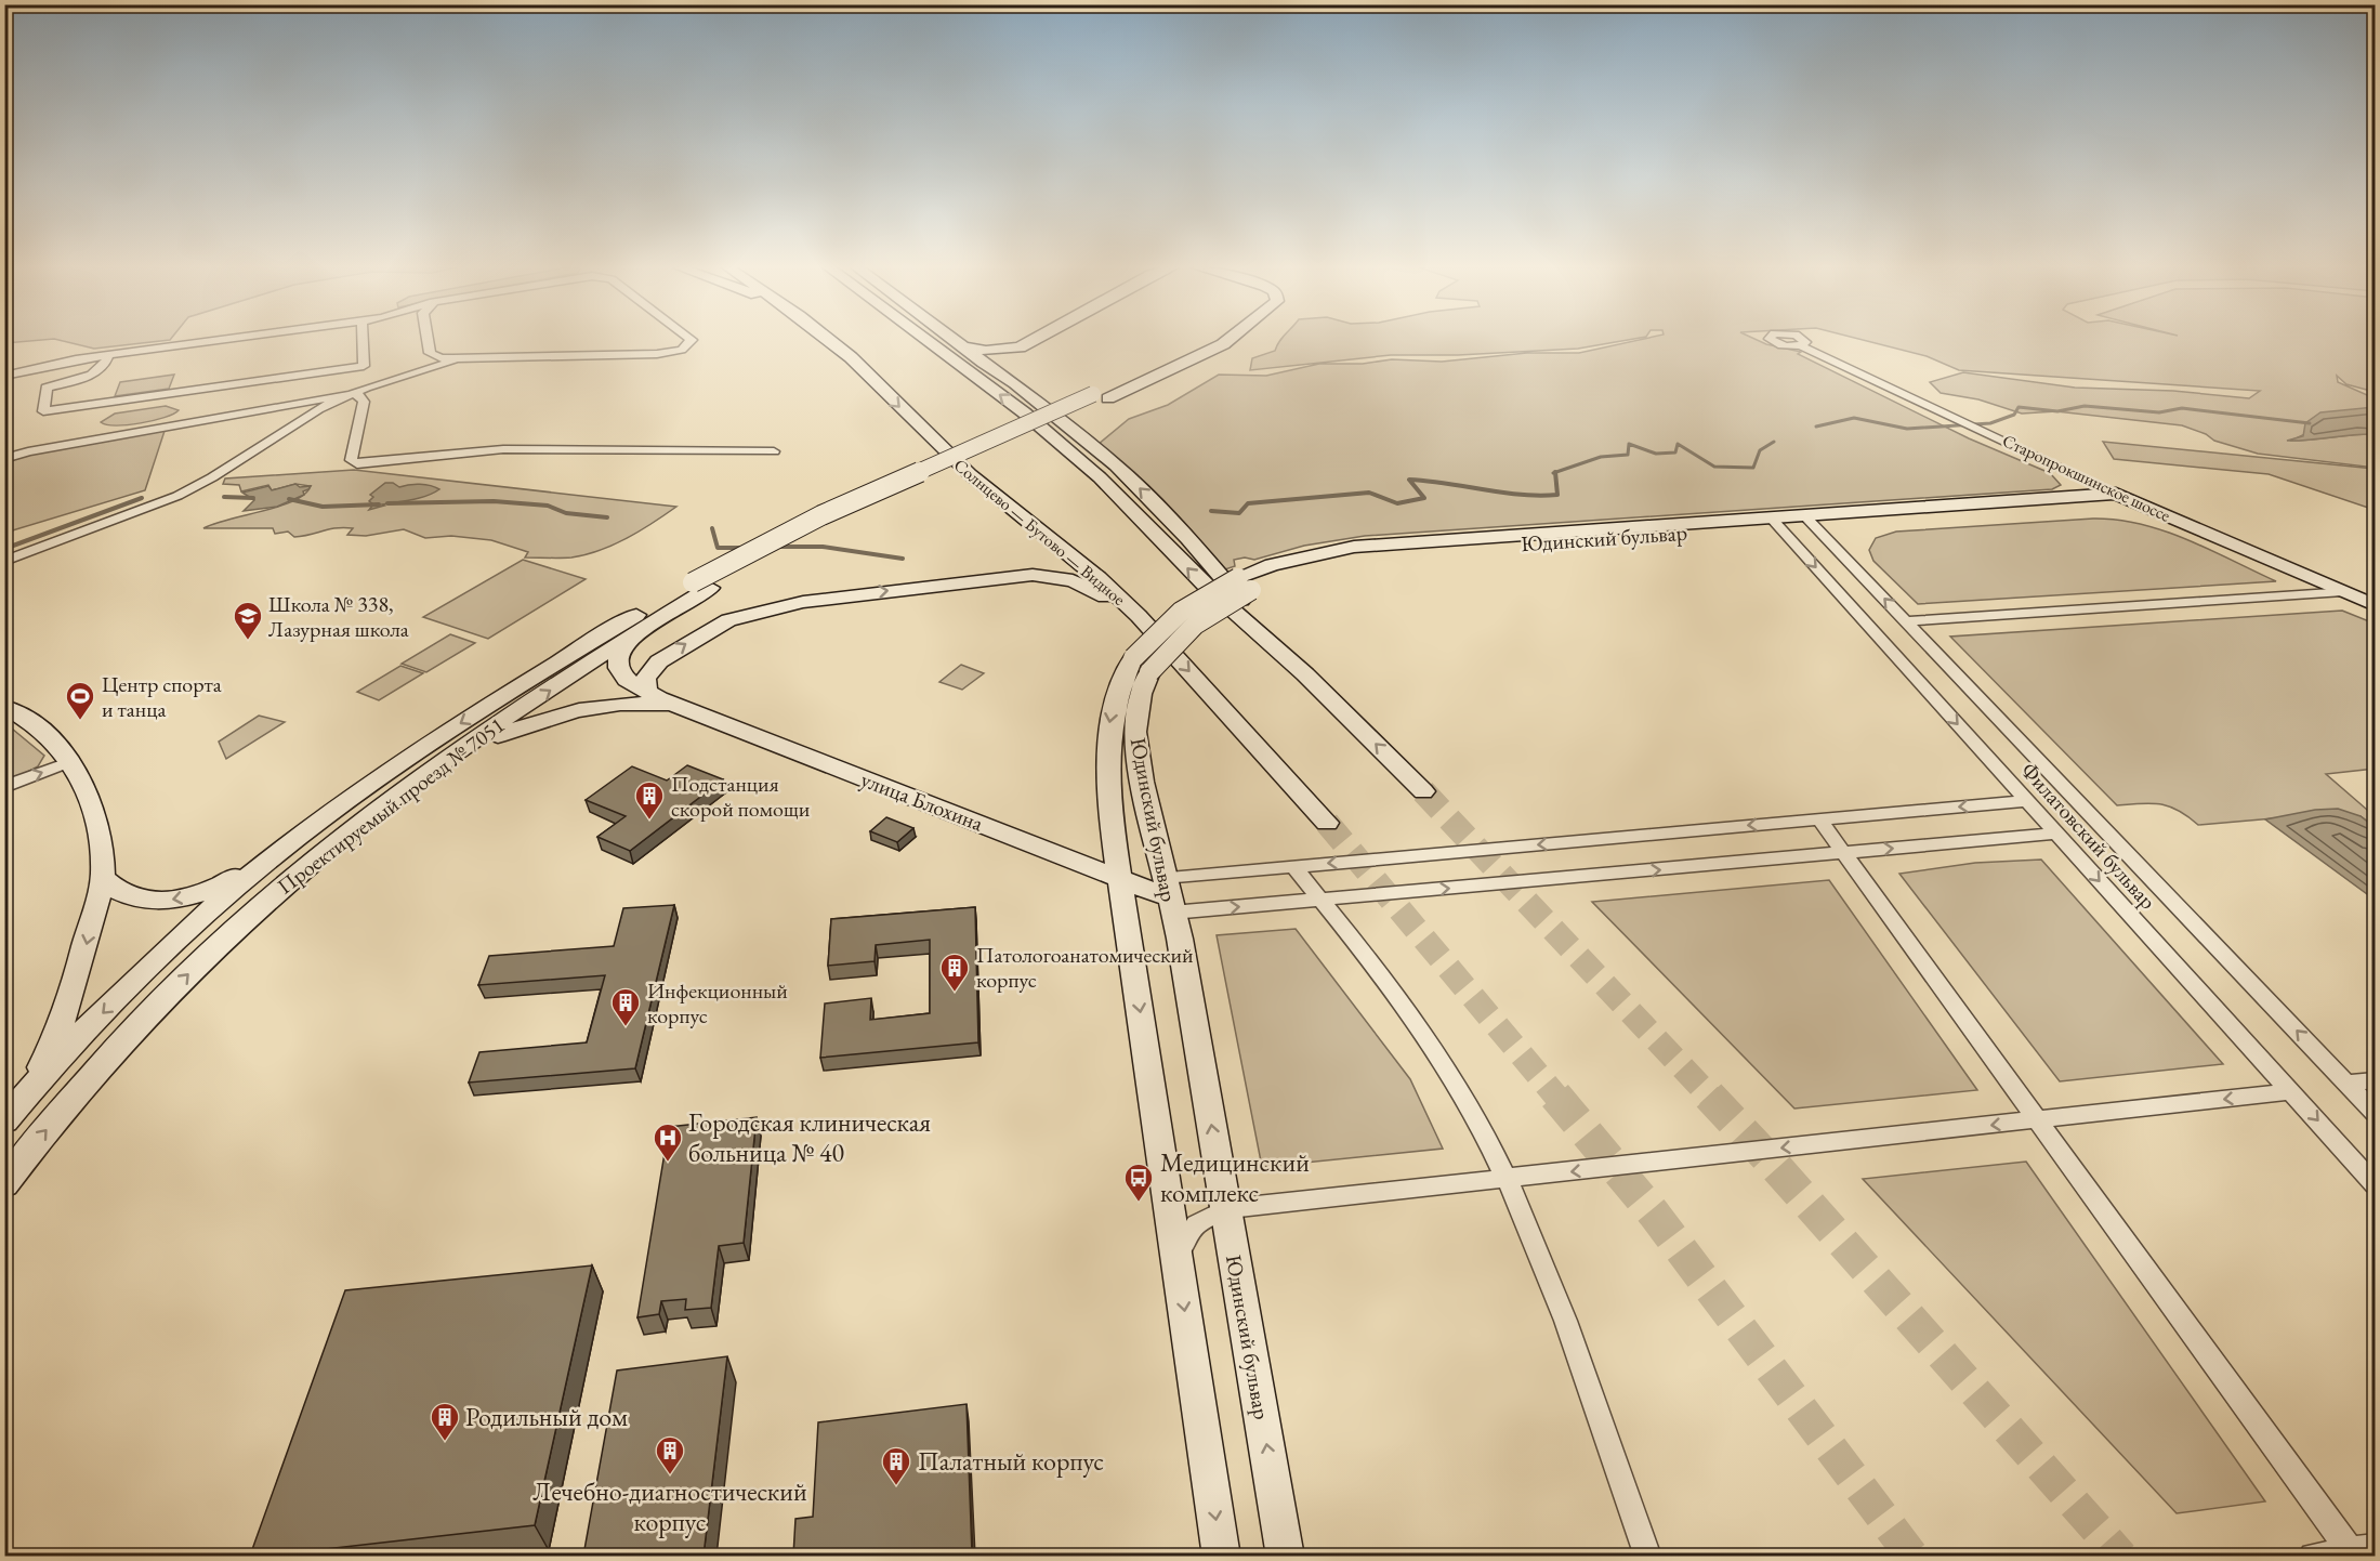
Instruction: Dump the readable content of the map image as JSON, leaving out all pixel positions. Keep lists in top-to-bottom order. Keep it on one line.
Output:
{"streets":{"main road":["Старопрокшинское шоссе","Солнцево — Бутово — Видное","Юдинский бульвар","улица Блохина","Проектируемый проезд № 7051"],"street":["Филатовский бульвар"]},"crossings":[["Старопрокшинское шоссе","Юдинский бульвар"],["Юдинский бульвар","улица Блохина"],["Юдинский бульвар","Филатовский бульвар"]],"places":{"school or university":["Школа № 338, Лазурная школа"],"sports":["Центр спорта и танца"],"building":["Подстанция скорой помощи","Патологоанатомический корпус","Инфекционный корпус","Родильный дом","Лечебно-диагностический корпус","Палатный корпус"],"hospital":["Городская клиническая больница № 40"],"bus stop":["Медицинский комплекс"]}}
